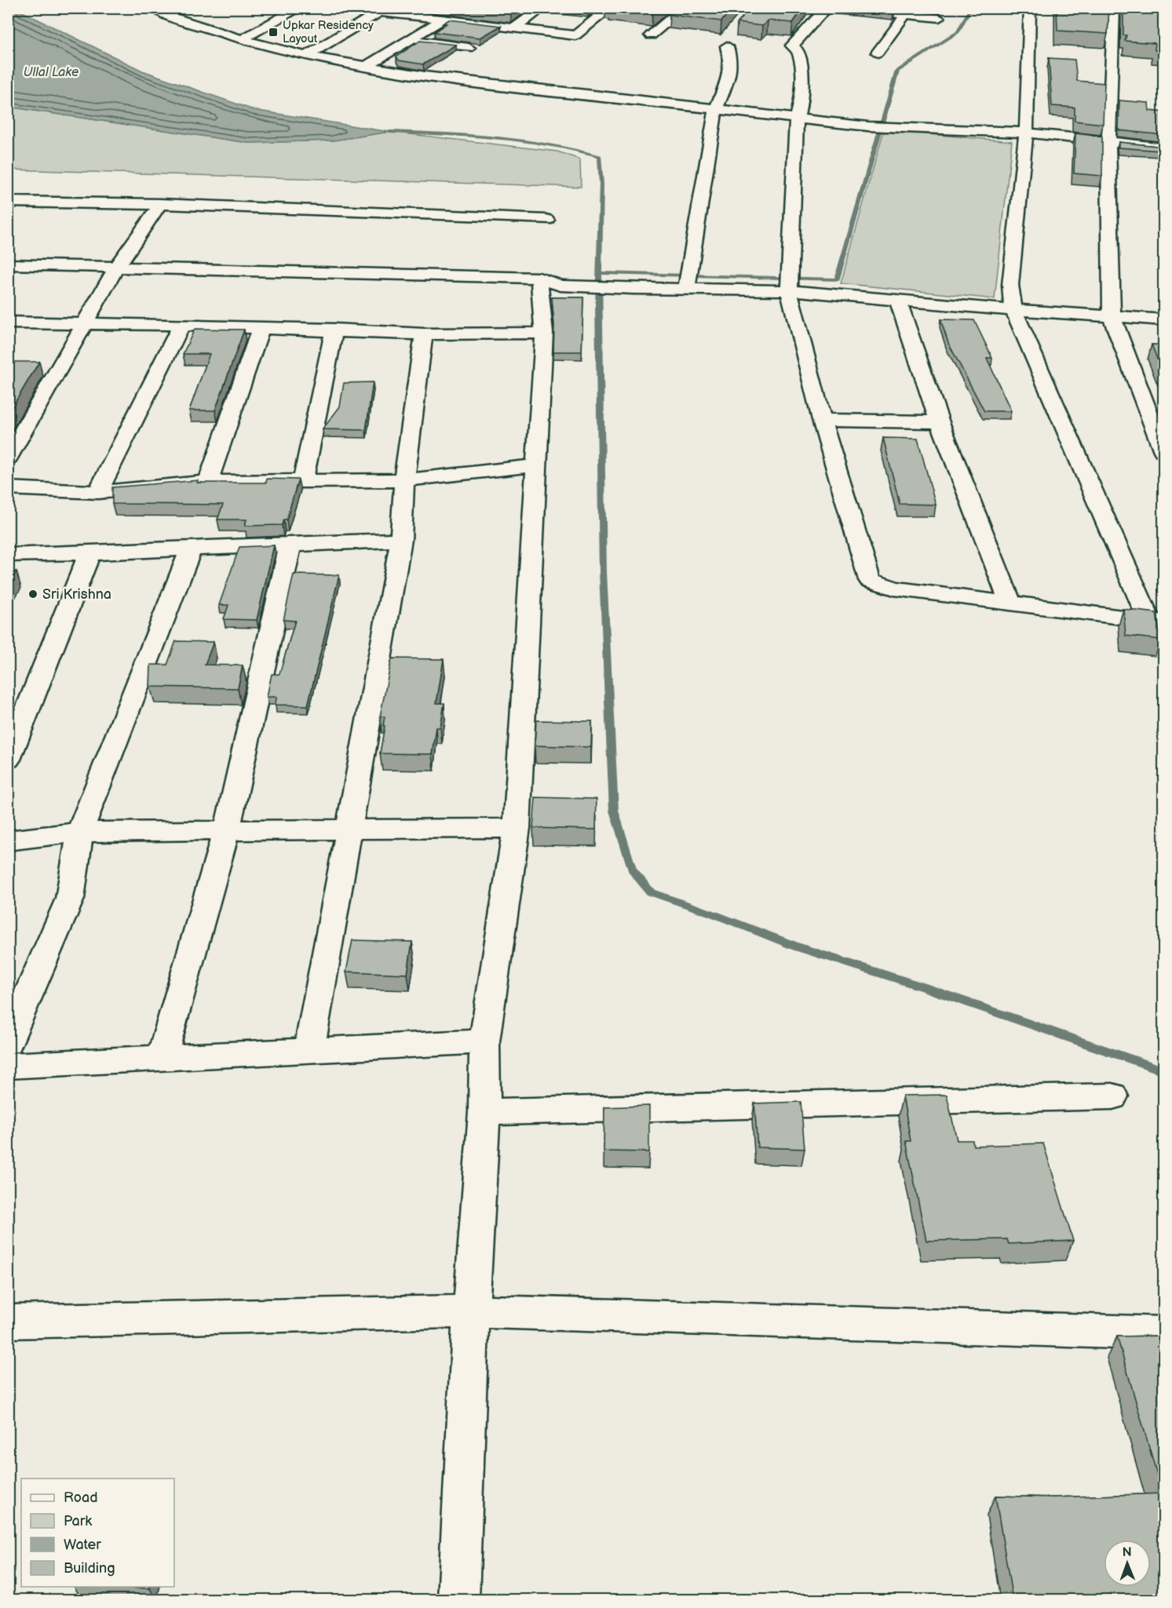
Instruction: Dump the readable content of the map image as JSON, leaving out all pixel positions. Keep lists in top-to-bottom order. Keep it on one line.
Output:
{"water":["Ullal Lake"],"places":{"transit":["Upkar Residency Layout"],"other":["Sri Krishna"]},"legend":["Road","Park","Water","Building"],"north":"top"}
